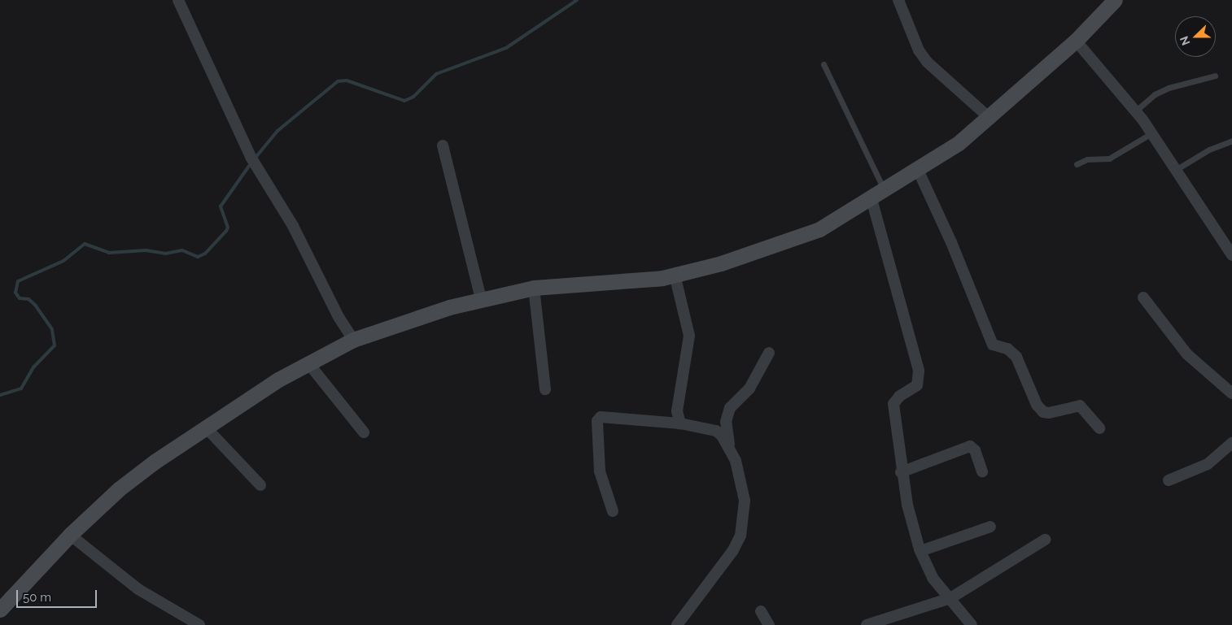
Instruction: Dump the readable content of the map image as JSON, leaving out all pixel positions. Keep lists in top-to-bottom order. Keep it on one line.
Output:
{"scale_bar":"50 m","north":"left"}
